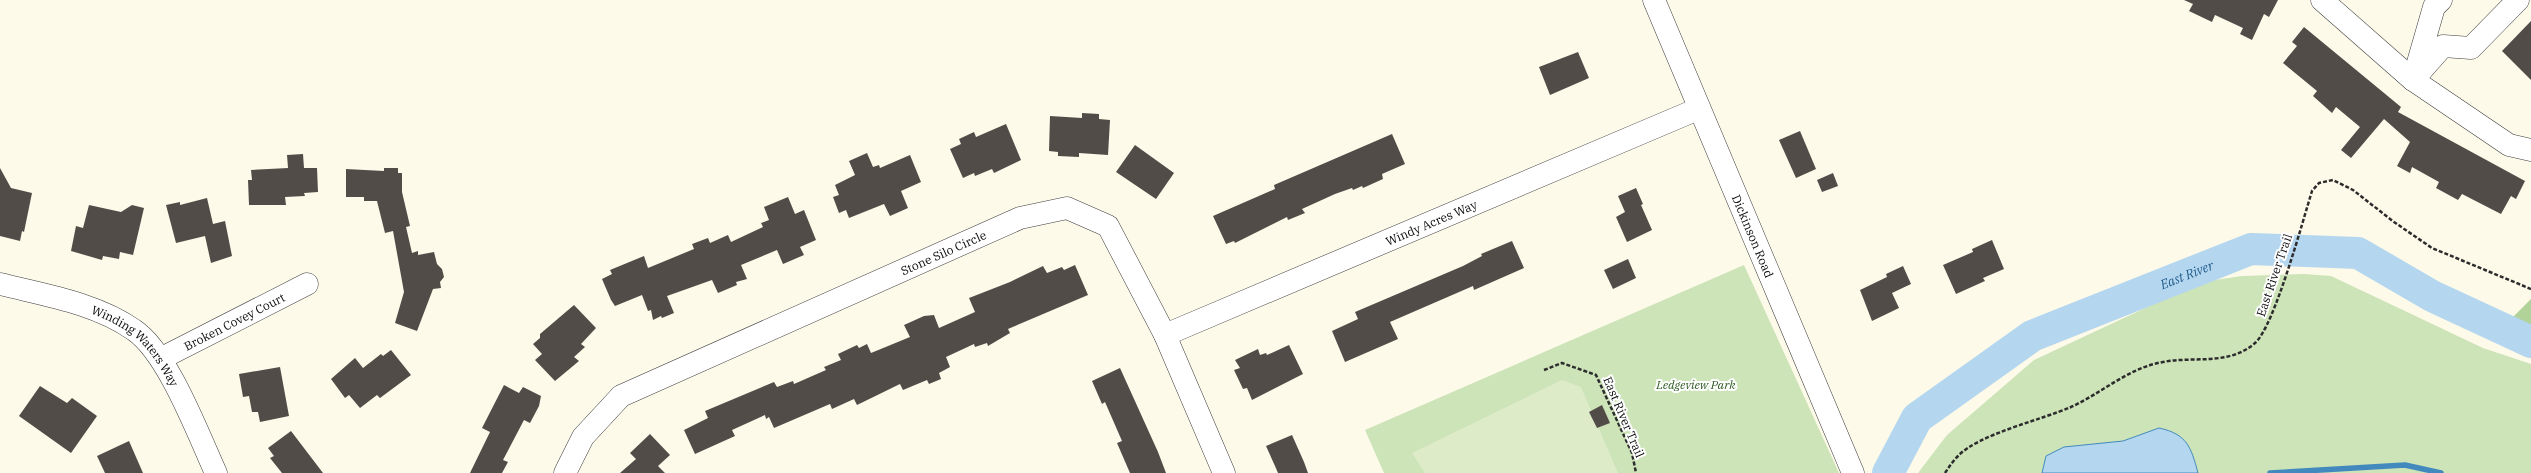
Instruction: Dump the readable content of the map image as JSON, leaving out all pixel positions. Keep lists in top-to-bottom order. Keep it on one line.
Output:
{"streets":{"street":["Windy Acres Way","Dickinson Road","Stone Silo Circle","Broken Covey Court","Winding Waters Way"],"path":["East River Trail"]},"crossings":[["Windy Acres Way","Dickinson Road"],["Windy Acres Way","Stone Silo Circle"],["Broken Covey Court","Winding Waters Way"]],"water":["East River"],"parks":["Ledgeview Park"]}
